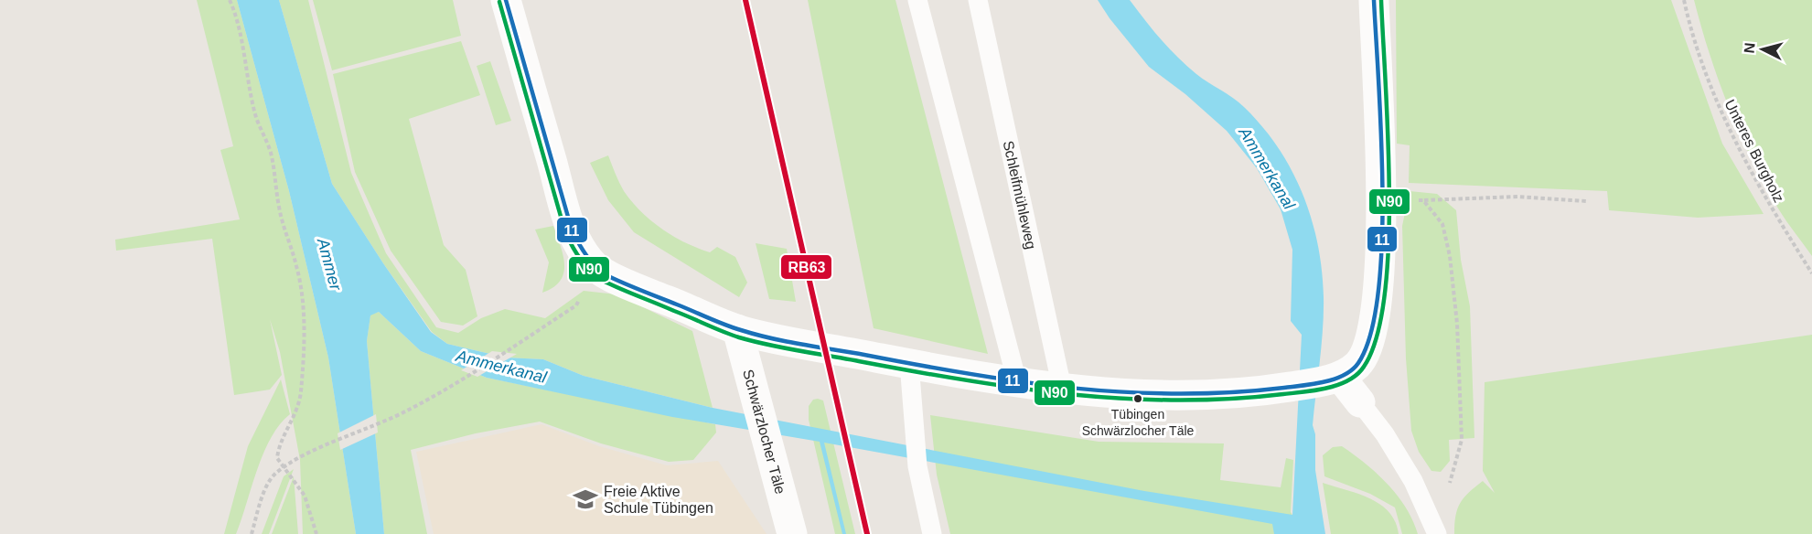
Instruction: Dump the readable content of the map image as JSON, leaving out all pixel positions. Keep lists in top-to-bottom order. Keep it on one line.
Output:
{"streets":{"street":["Schwärzlocher Täle"],"lane":["Schleifmühleweg"],"path":["Unteres Burgholz"]},"water":["Ammerkanal","Ammer"],"places":{"other":["Tübingen Schwärzlocher Täle"],"school or university":["Freie Aktive Schule Tübingen"]},"lines":["transit line RB63","transit line 11","transit line N90"],"north":"left"}
